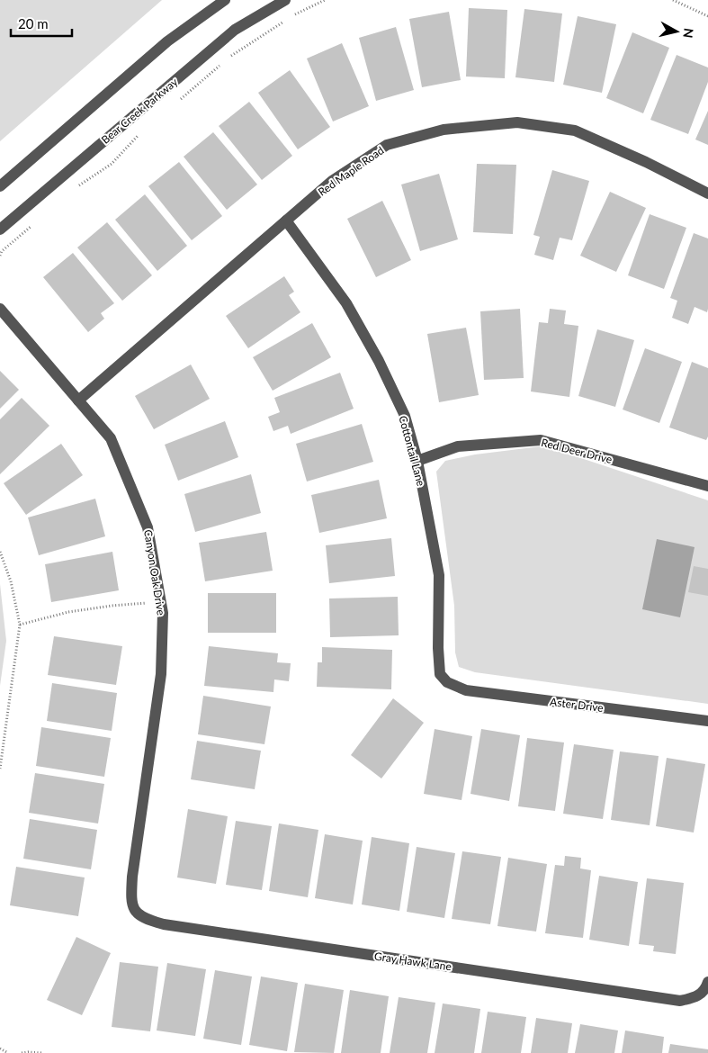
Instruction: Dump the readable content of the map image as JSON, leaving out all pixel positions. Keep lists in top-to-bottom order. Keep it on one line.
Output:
{"streets":{"street":["Bear Creek Parkway","Red Maple Road","Cottontail Lane","Red Deer Drive","Canyon Oak Drive","Aster Drive","Gray Hawk Lane"]},"crossings":[["Red Maple Road","Cottontail Lane"],["Red Maple Road","Canyon Oak Drive"],["Cottontail Lane","Red Deer Drive"],["Cottontail Lane","Aster Drive"],["Canyon Oak Drive","Gray Hawk Lane"]],"scale_bar":"20 m","north":"right"}
